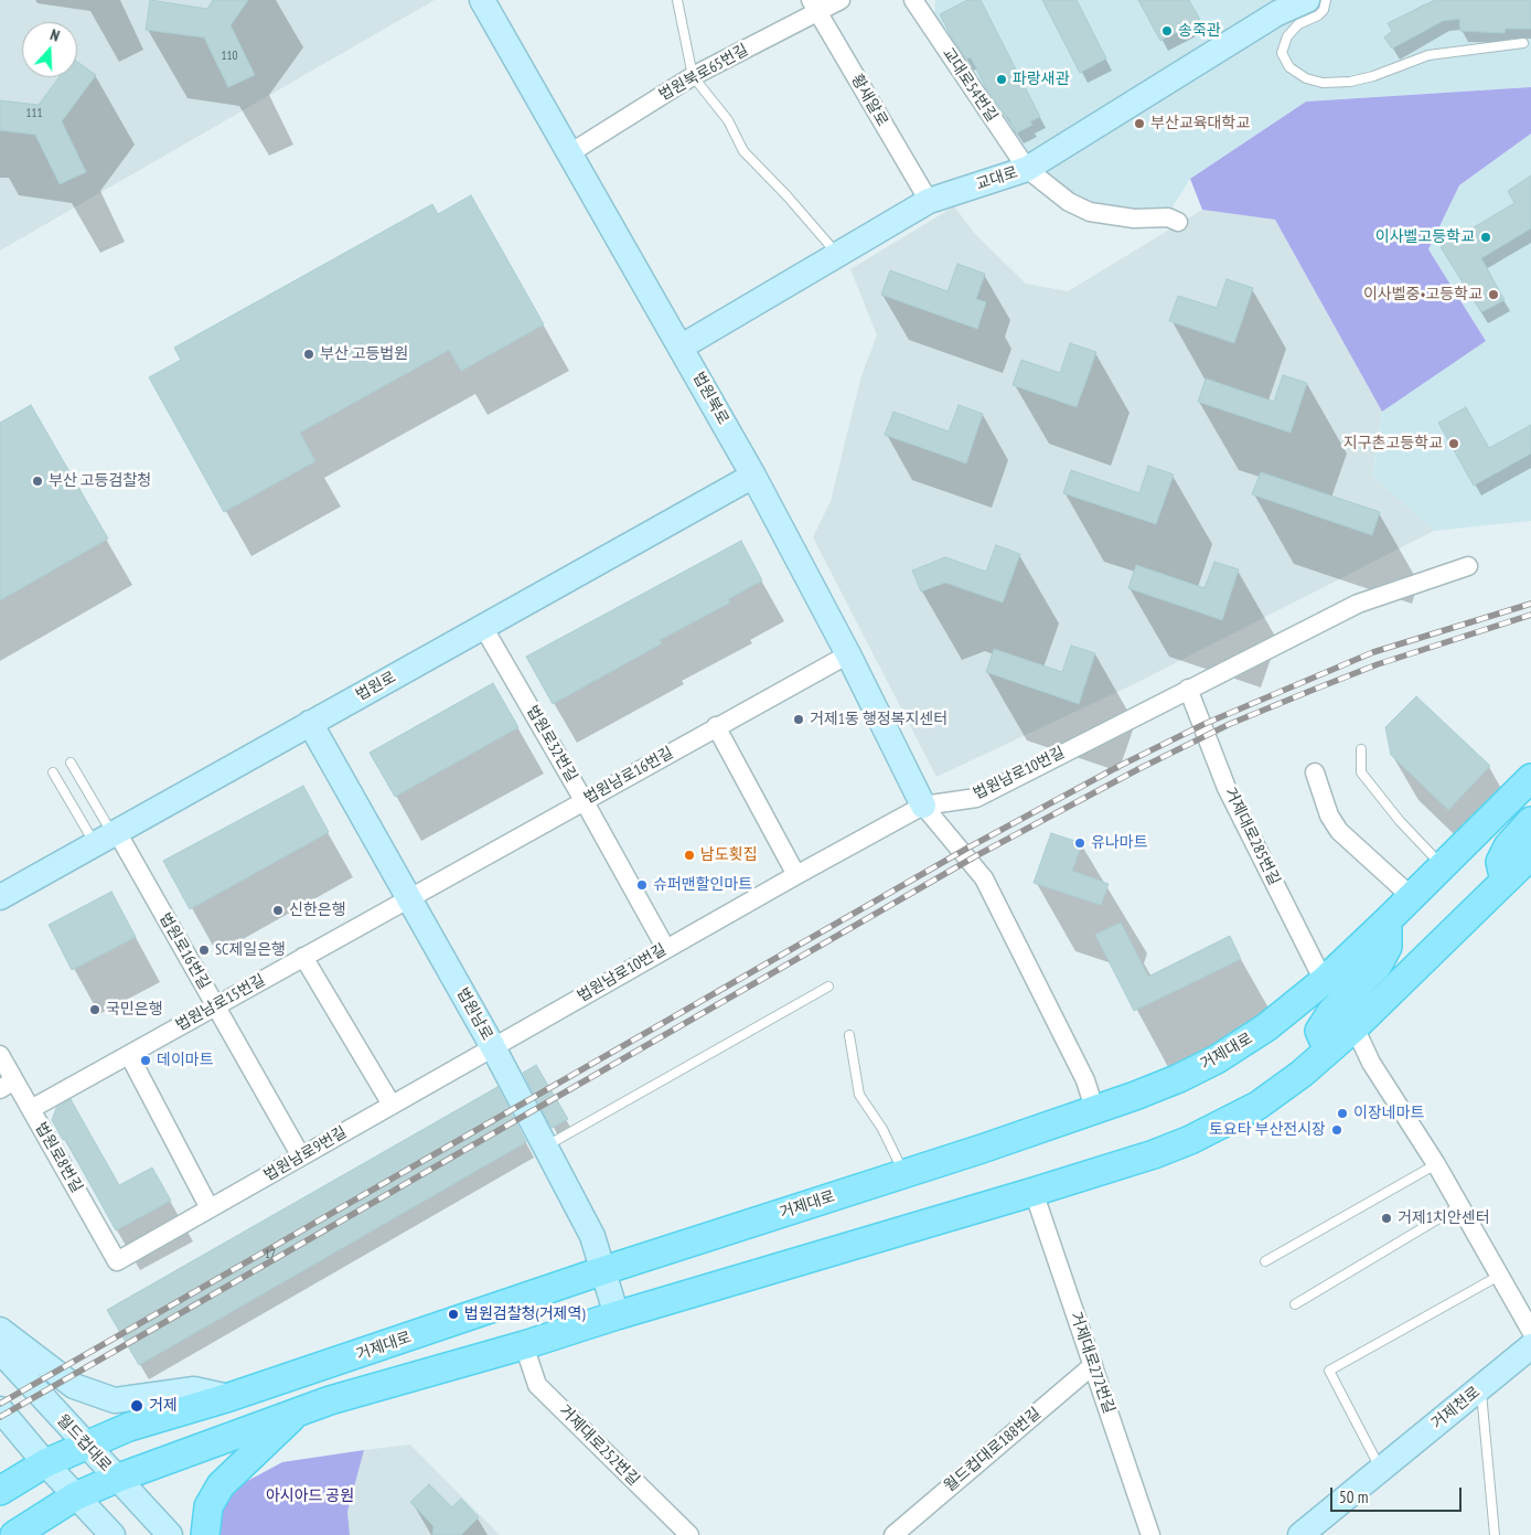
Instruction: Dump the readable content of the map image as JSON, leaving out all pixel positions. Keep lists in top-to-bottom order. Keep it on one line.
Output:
{"streets":{"main road":["교대로","법원북로","법원로","법원남로","거제대로","거제천로","월드컵대로"],"street":["법원북로65번길","교대로54번길","황새알로","법원로32번길","법원남로10번길","법원남로16번길","거제대로285번길","법원로16번길","법원남로15번길","법원남로9번길","법원로8번길","거제대로272번길","거제대로252번길","월드컵대로188번길"]},"crossings":[["법원북로65번길","황새알로"],["법원북로65번길","법원북로"],["교대로54번길","교대로"],["황새알로","교대로"],["교대로","법원북로"],["법원북로","법원로"],["법원북로","법원남로10번길"],["법원북로","법원남로16번길"],["법원로","법원로32번길"],["법원로","법원로16번길"],["법원로","법원남로"],["법원로32번길","법원남로10번길"],["법원로32번길","법원남로16번길"],["법원남로10번길","거제대로285번길"],["법원남로10번길","법원남로"],["법원남로10번길","법원남로9번길"],["법원남로16번길","법원남로15번길"],["법원남로16번길","법원남로"],["거제대로285번길","거제대로"],["법원로16번길","법원남로15번길"],["법원로16번길","법원남로9번길"],["법원남로15번길","법원남로"],["법원남로15번길","법원로8번길"],["법원남로","거제대로"],["법원남로","법원남로9번길"],["거제대로","월드컵대로"],["법원남로9번길","법원로8번길"],["거제대로272번길","월드컵대로188번길"]],"parks":["아시아드 공원"],"places":["송죽관","파랑새관","부산교육대학교","이사벨고등학교","이사벨중•고등학교","부산 고등법원","지구촌고등학교","부산 고등검찰청","거제1동 행정복지센터","유나마트","남도횟집","슈퍼맨할인마트","신한은행","SC제일은행","국민은행","데이마트","이장네마트","토요타 부산전시장","거제1치안센터","법원검찰청(거제역)","거제"],"house_numbers":["110","111","17"],"scale_bar":"50 m","north":"top"}
